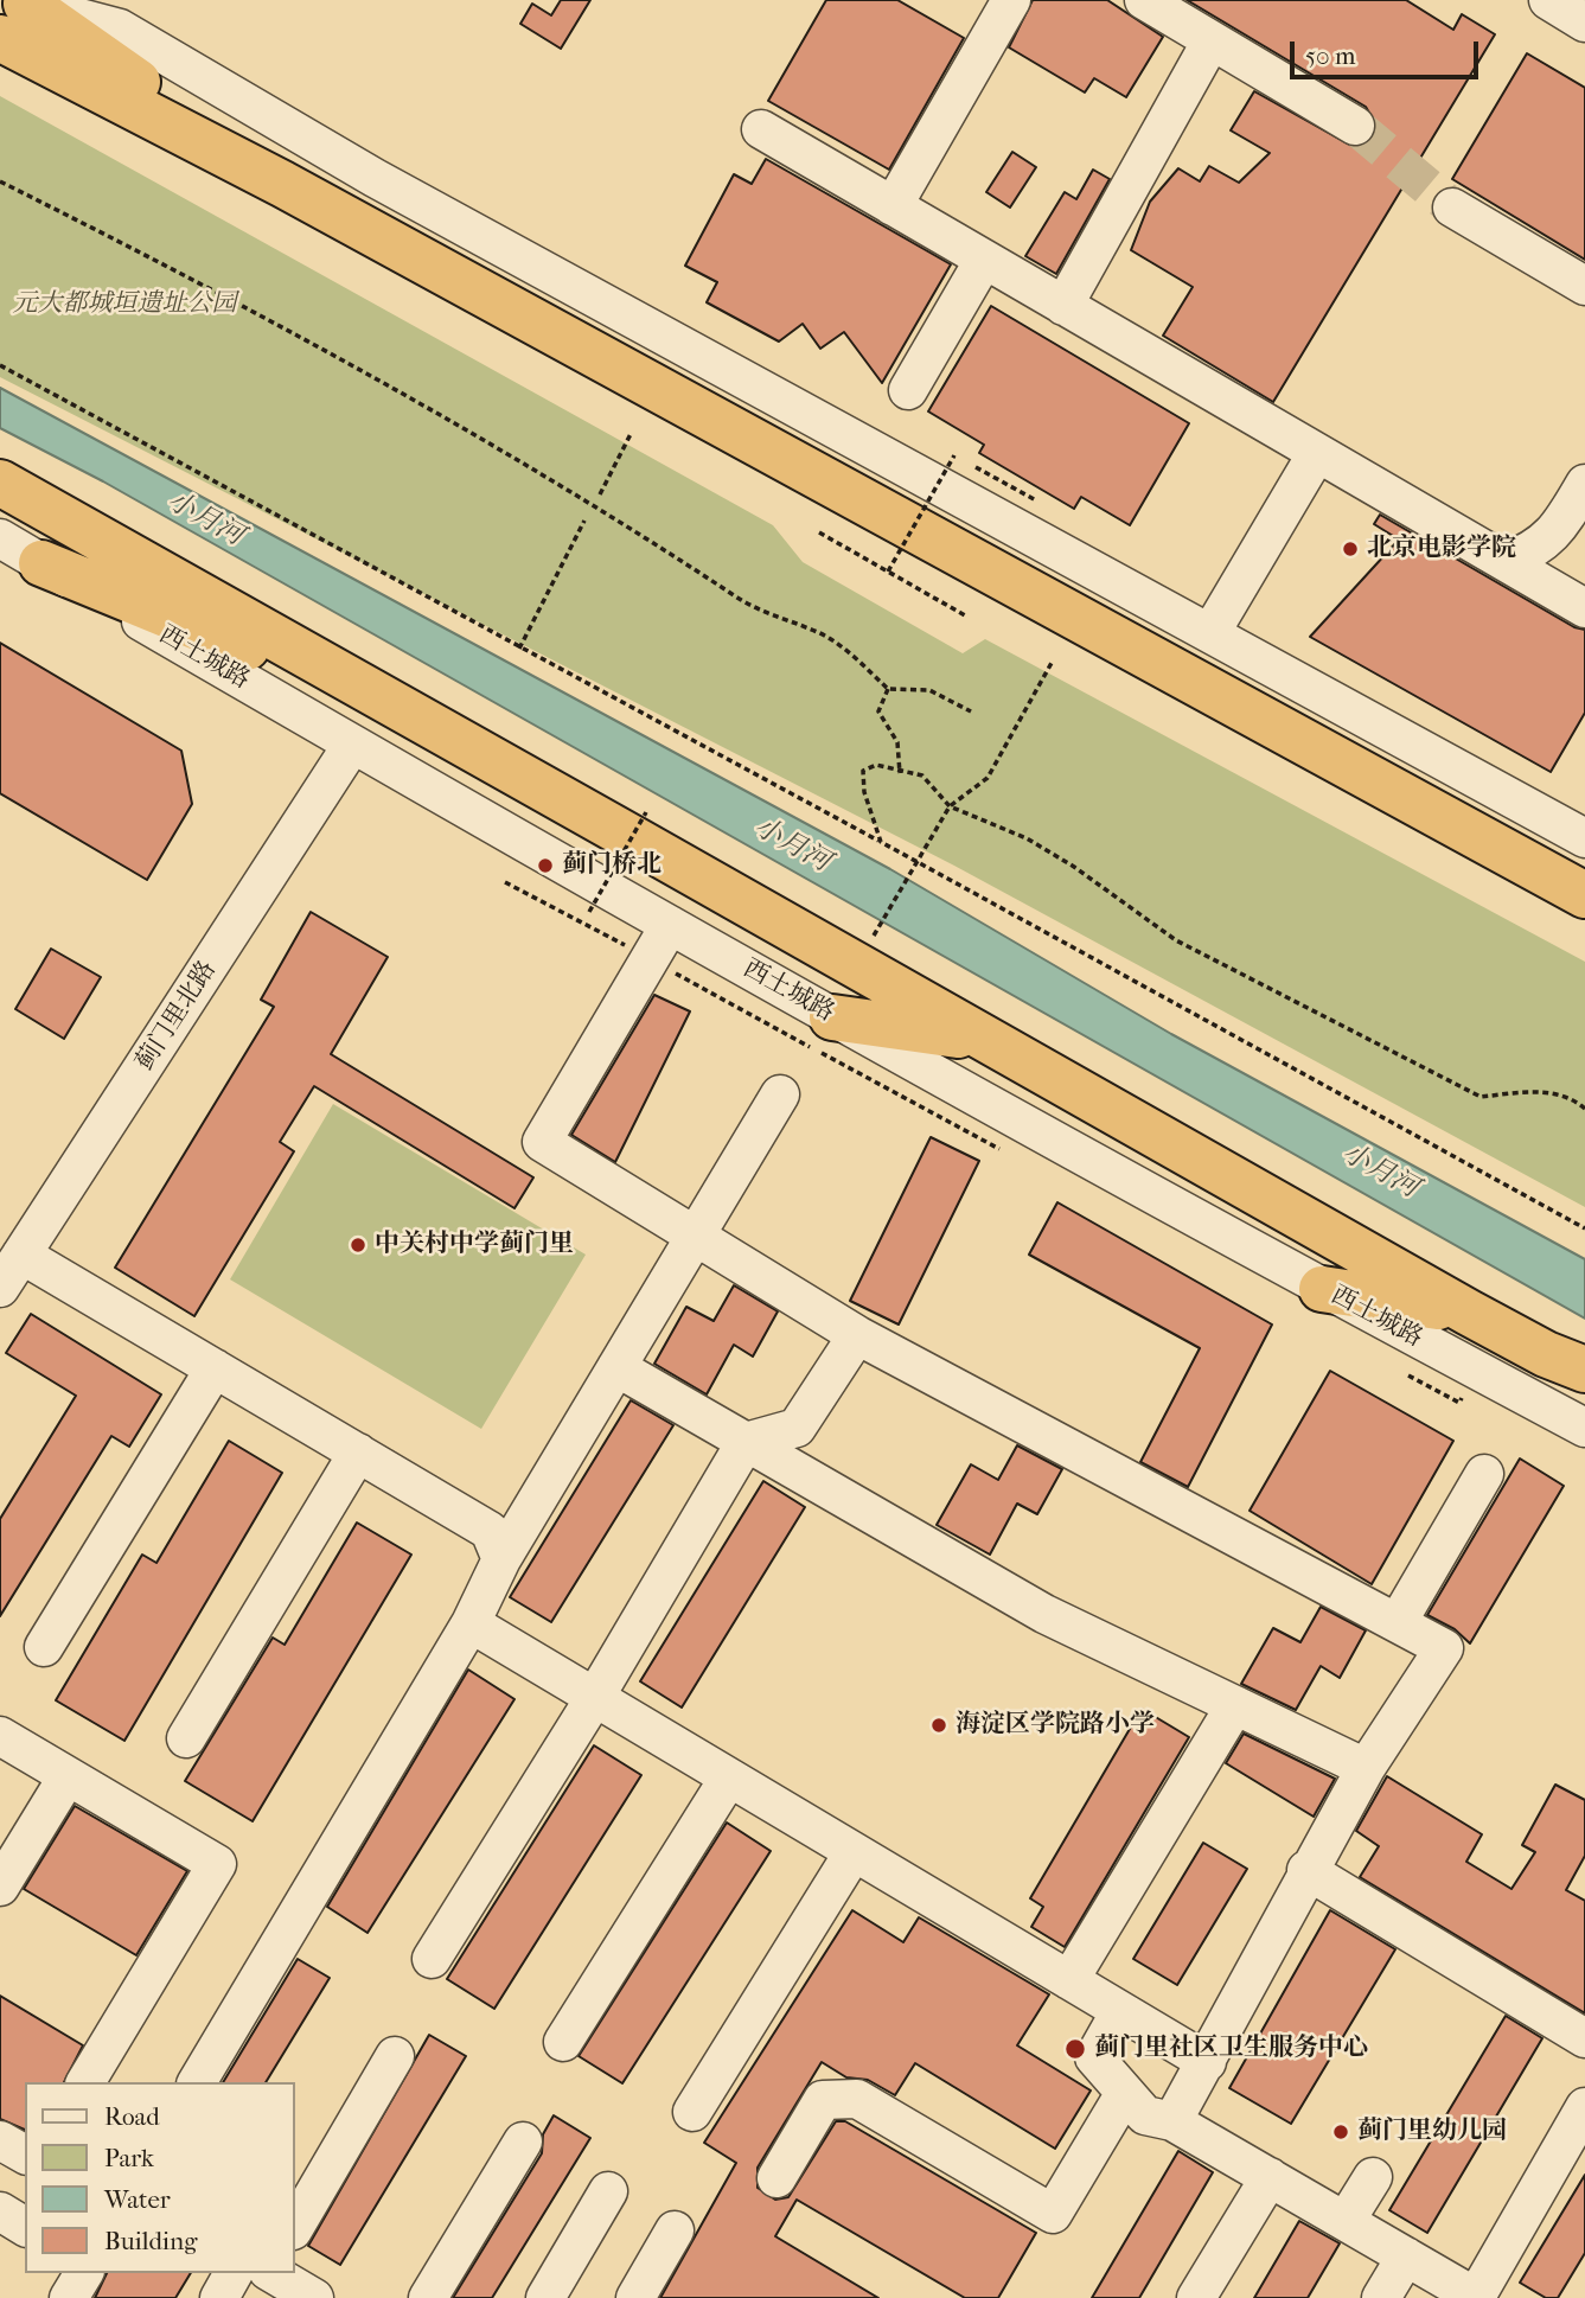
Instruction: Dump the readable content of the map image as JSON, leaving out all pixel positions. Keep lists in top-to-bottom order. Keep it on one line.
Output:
{"streets":{"highway":["西土城路"],"street":["蓟门里北路"]},"crossings":[["西土城路","蓟门里北路"]],"water":["小月河"],"parks":["元大都城垣遗址公园"],"places":["北京电影学院","蓟门桥北","中关村中学蓟门里","海淀区学院路小学","蓟门里社区卫生服务中心","蓟门里幼儿园"],"legend":["Road","Park","Water","Building"],"scale_bar":"50 m"}
